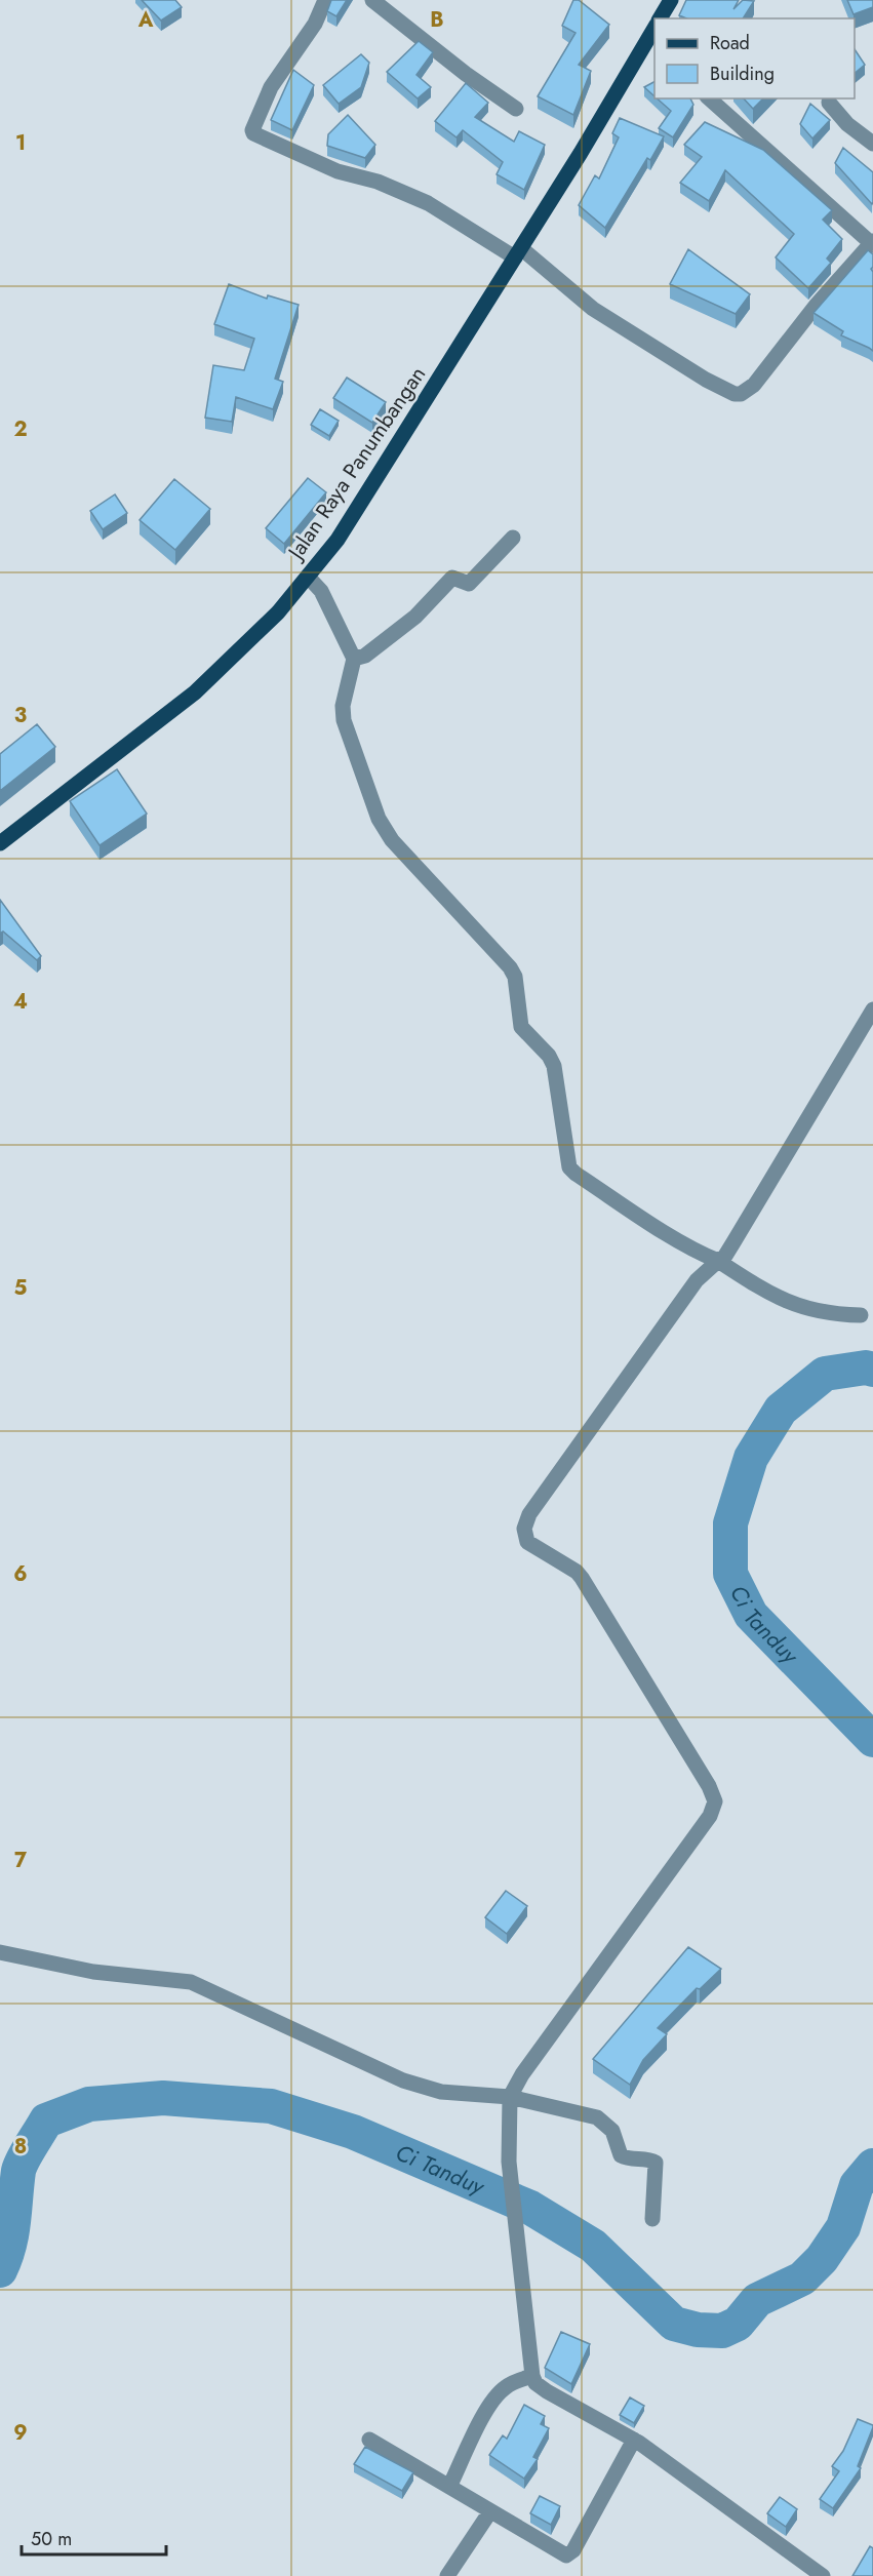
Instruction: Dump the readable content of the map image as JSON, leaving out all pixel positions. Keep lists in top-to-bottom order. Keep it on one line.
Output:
{"streets":{"main road":["Jalan Raya Panumbangan"]},"water":["Ci Tanduy"],"legend":["Road","Building"],"scale_bar":"50 m","grid":{"columns":["A","B"],"rows":["1","2","3","4","5","6","7","8","9"]}}
